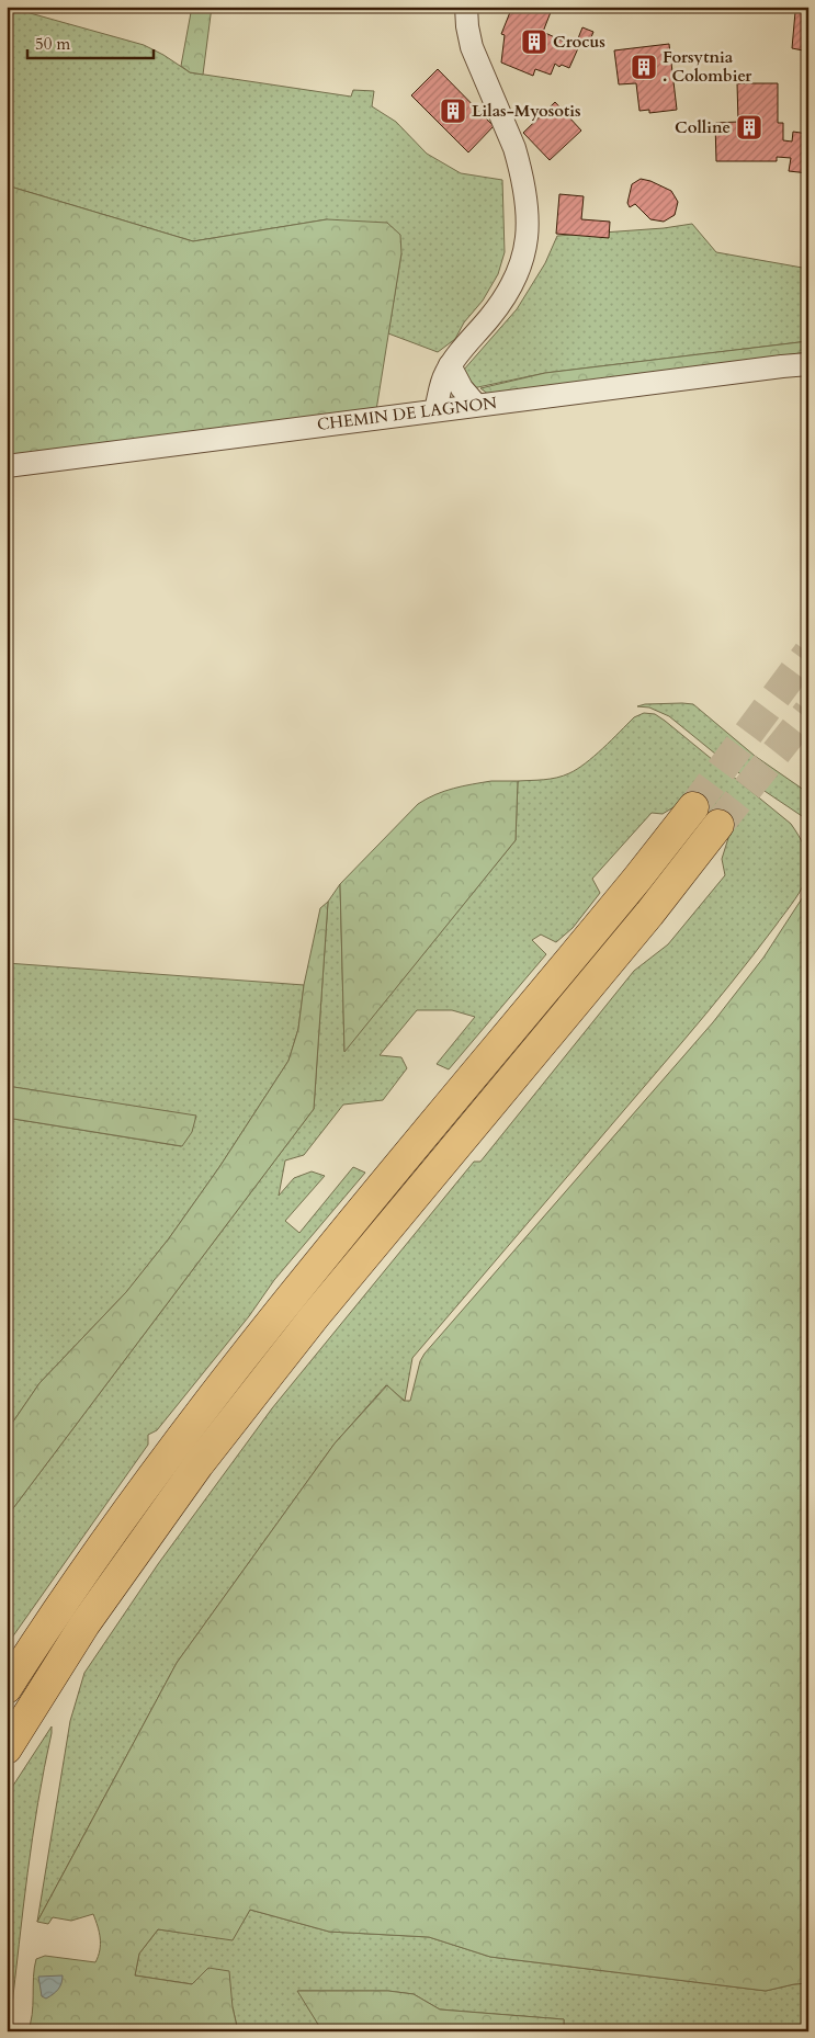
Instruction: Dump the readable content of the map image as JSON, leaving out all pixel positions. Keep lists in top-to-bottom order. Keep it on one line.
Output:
{"streets":{"street":["CHEMIN DE LAGNON"]},"places":{"building":["Crocus","Forsytnia . Colombier","Lilas-Myosotis","Colline"]},"scale_bar":"50 m"}
